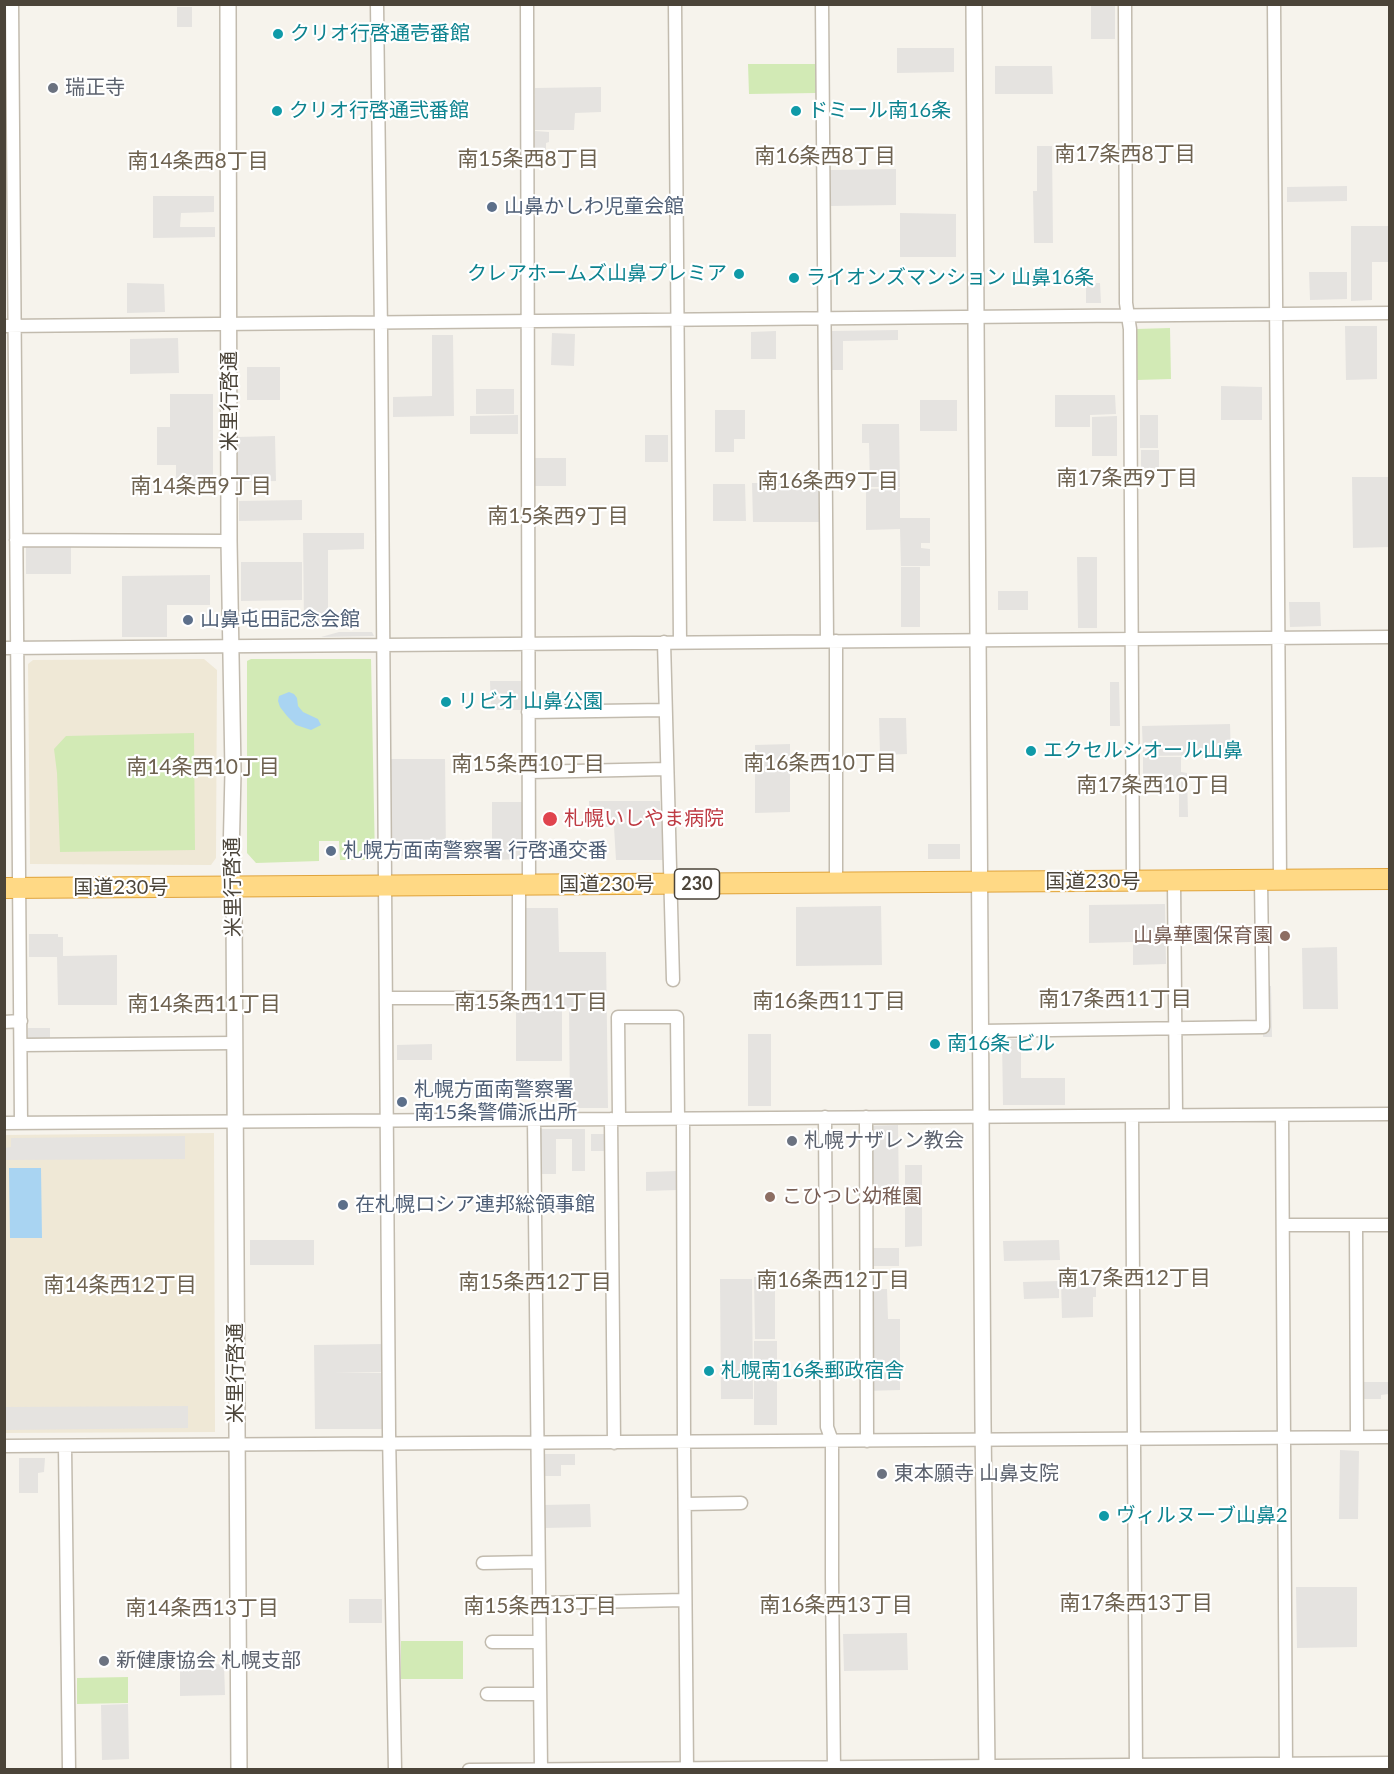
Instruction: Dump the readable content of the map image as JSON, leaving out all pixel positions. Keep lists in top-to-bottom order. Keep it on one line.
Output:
{"streets":{"highway":["国道230号","230"],"street":["米里行啓通"]},"crossings":[["米里行啓通","国道230号"]],"districts":["南17条西8丁目","南16条西8丁目","南15条西8丁目","南14条西8丁目","南17条西9丁目","南16条西9丁目","南14条西9丁目","南15条西9丁目","南16条西10丁目","南15条西10丁目","南14条西10丁目","南17条西10丁目","南17条西11丁目","南16条西11丁目","南15条西11丁目","南14条西11丁目","南17条西12丁目","南16条西12丁目","南15条西12丁目","南14条西12丁目","南17条西13丁目","南16条西13丁目","南15条西13丁目","南14条西13丁目"],"places":["クリオ行啓通壱番館","瑞正寺","クリオ行啓通弐番館","ドミール南16条","山鼻かしわ児童会館","クレアホームズ山鼻プレミア","ライオンズマンション 山鼻16条","山鼻屯田記念会館","リビオ 山鼻公園","エクセルシオール山鼻","札幌いしやま病院","札幌方面南警察署 行啓通交番","山鼻華園保育園","南16条 ビル","札幌方面南警察署 南15条警備派出所","札幌ナザレン教会","こひつじ幼稚園","在札幌ロシア連邦総領事館","札幌南16条郵政宿舎","東本願寺 山鼻支院","ヴィルヌーブ山鼻2","新健康協会 札幌支部"]}
